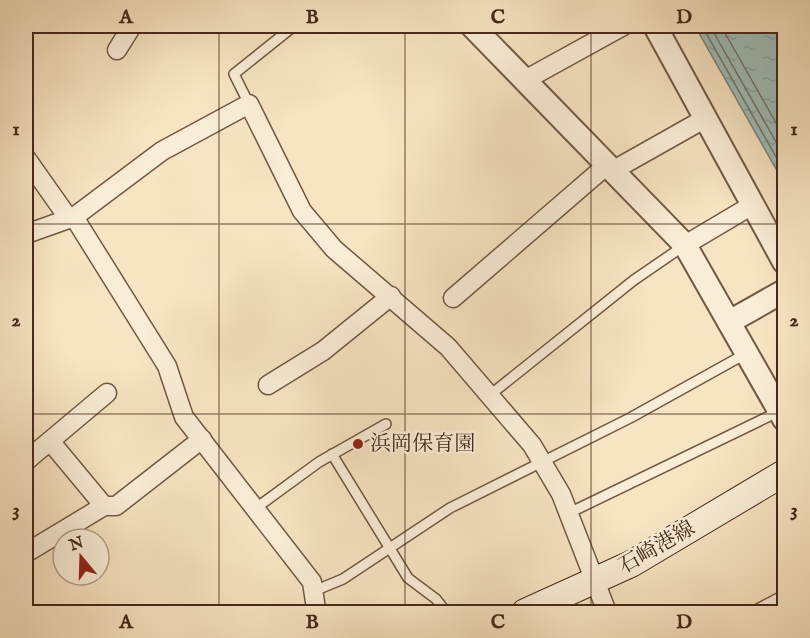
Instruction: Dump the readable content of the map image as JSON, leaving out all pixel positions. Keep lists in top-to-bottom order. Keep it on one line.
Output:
{"streets":{"main road":["石崎港線"]},"places":["浜岡保育園"],"north":"top","grid":{"columns":["A","B","C","D"],"rows":["1","2","3"]}}
